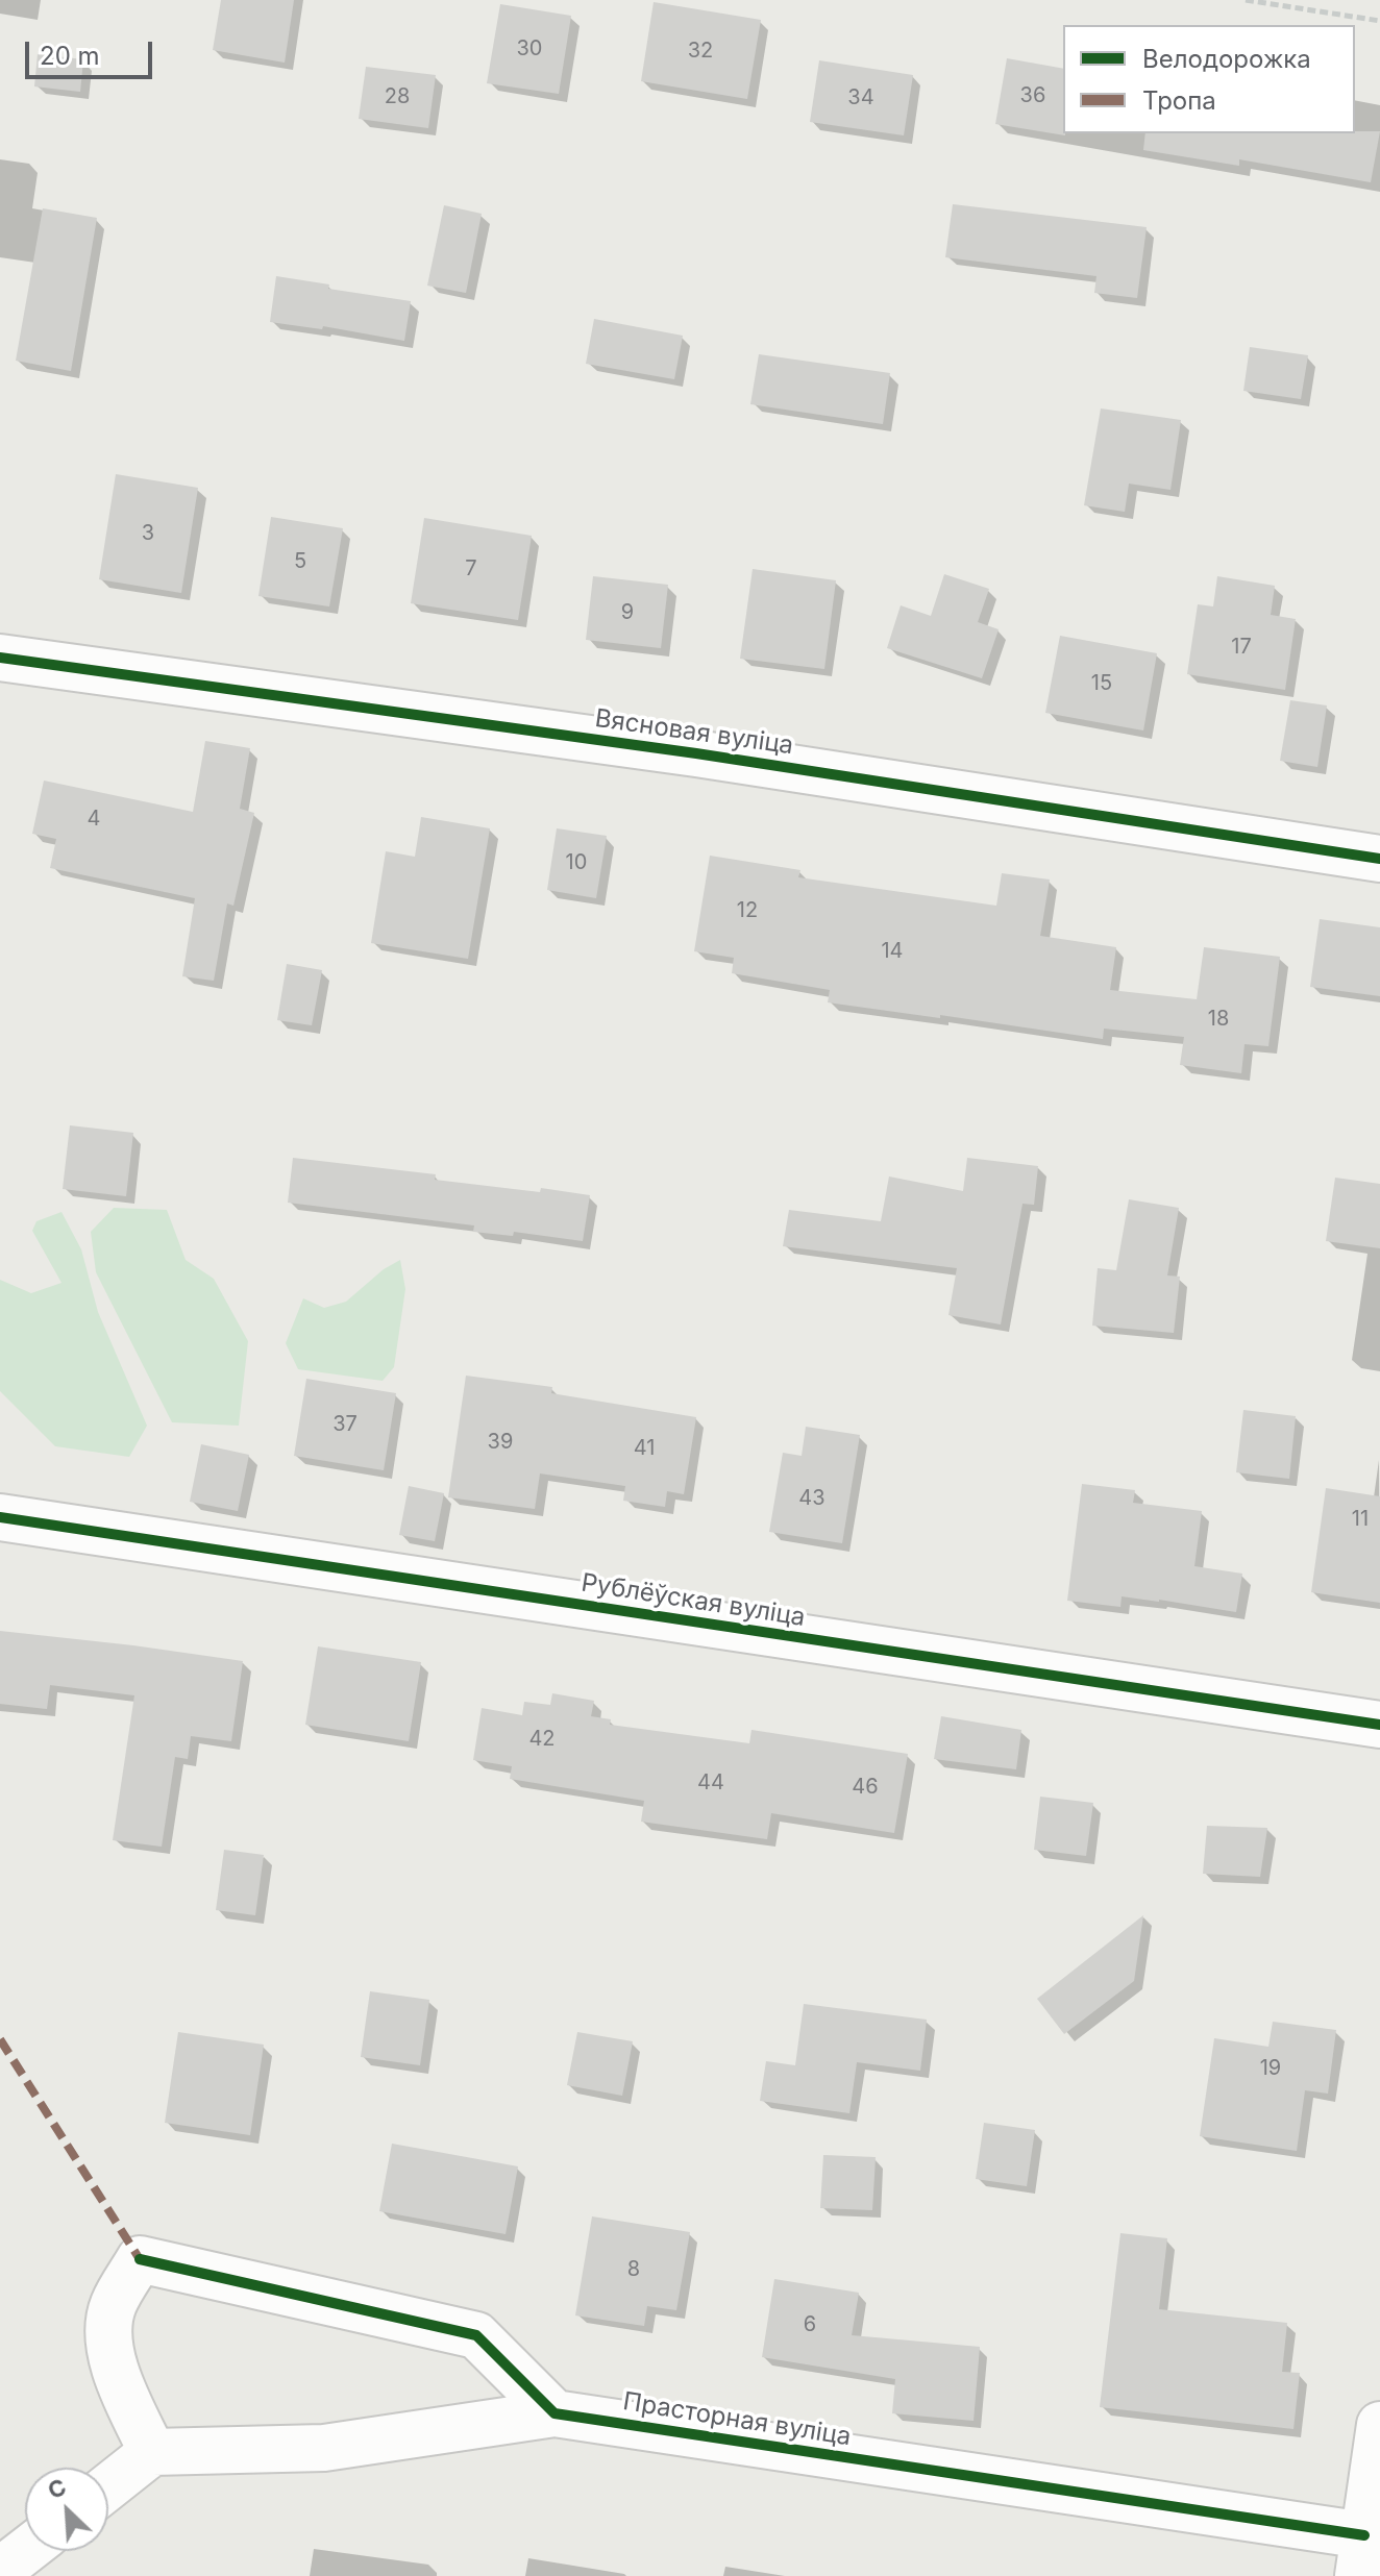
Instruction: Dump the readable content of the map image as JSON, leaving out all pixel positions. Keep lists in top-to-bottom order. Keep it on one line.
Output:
{"streets":{"street":["Вясновая вуліца","Рублёўская вуліца","Прасторная вуліца"]},"house_numbers":["30","32","36","28","34","3","5","7","9","17","15","4","10","12","14","18","37","39","41","43","11","42","44","46","19","8","6"],"legend":["Велодорожка","Тропа"],"scale_bar":"20 m","north":"top left"}
